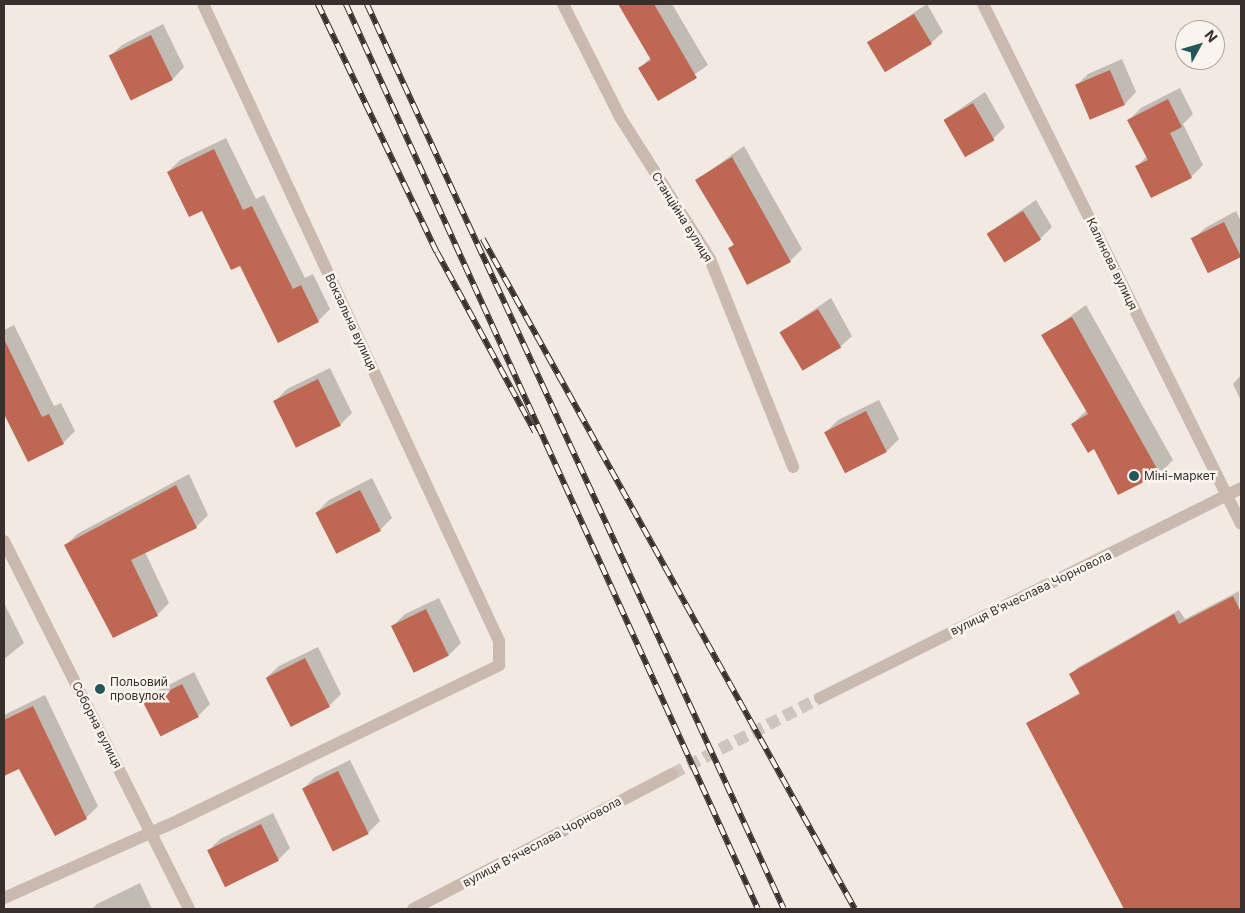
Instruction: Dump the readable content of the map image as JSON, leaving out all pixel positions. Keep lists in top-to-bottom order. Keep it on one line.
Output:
{"streets":{"street":["Станційна вулиця","Калинова вулиця","Вокзальна вулиця","вулиця Вʼячеслава Чорновола","Соборна вулиця"]},"crossings":[["Калинова вулиця","вулиця Вʼячеслава Чорновола"],["Вокзальна вулиця","Соборна вулиця"]],"places":["Міні-маркет","Польовий провулок"],"north":"top right"}
